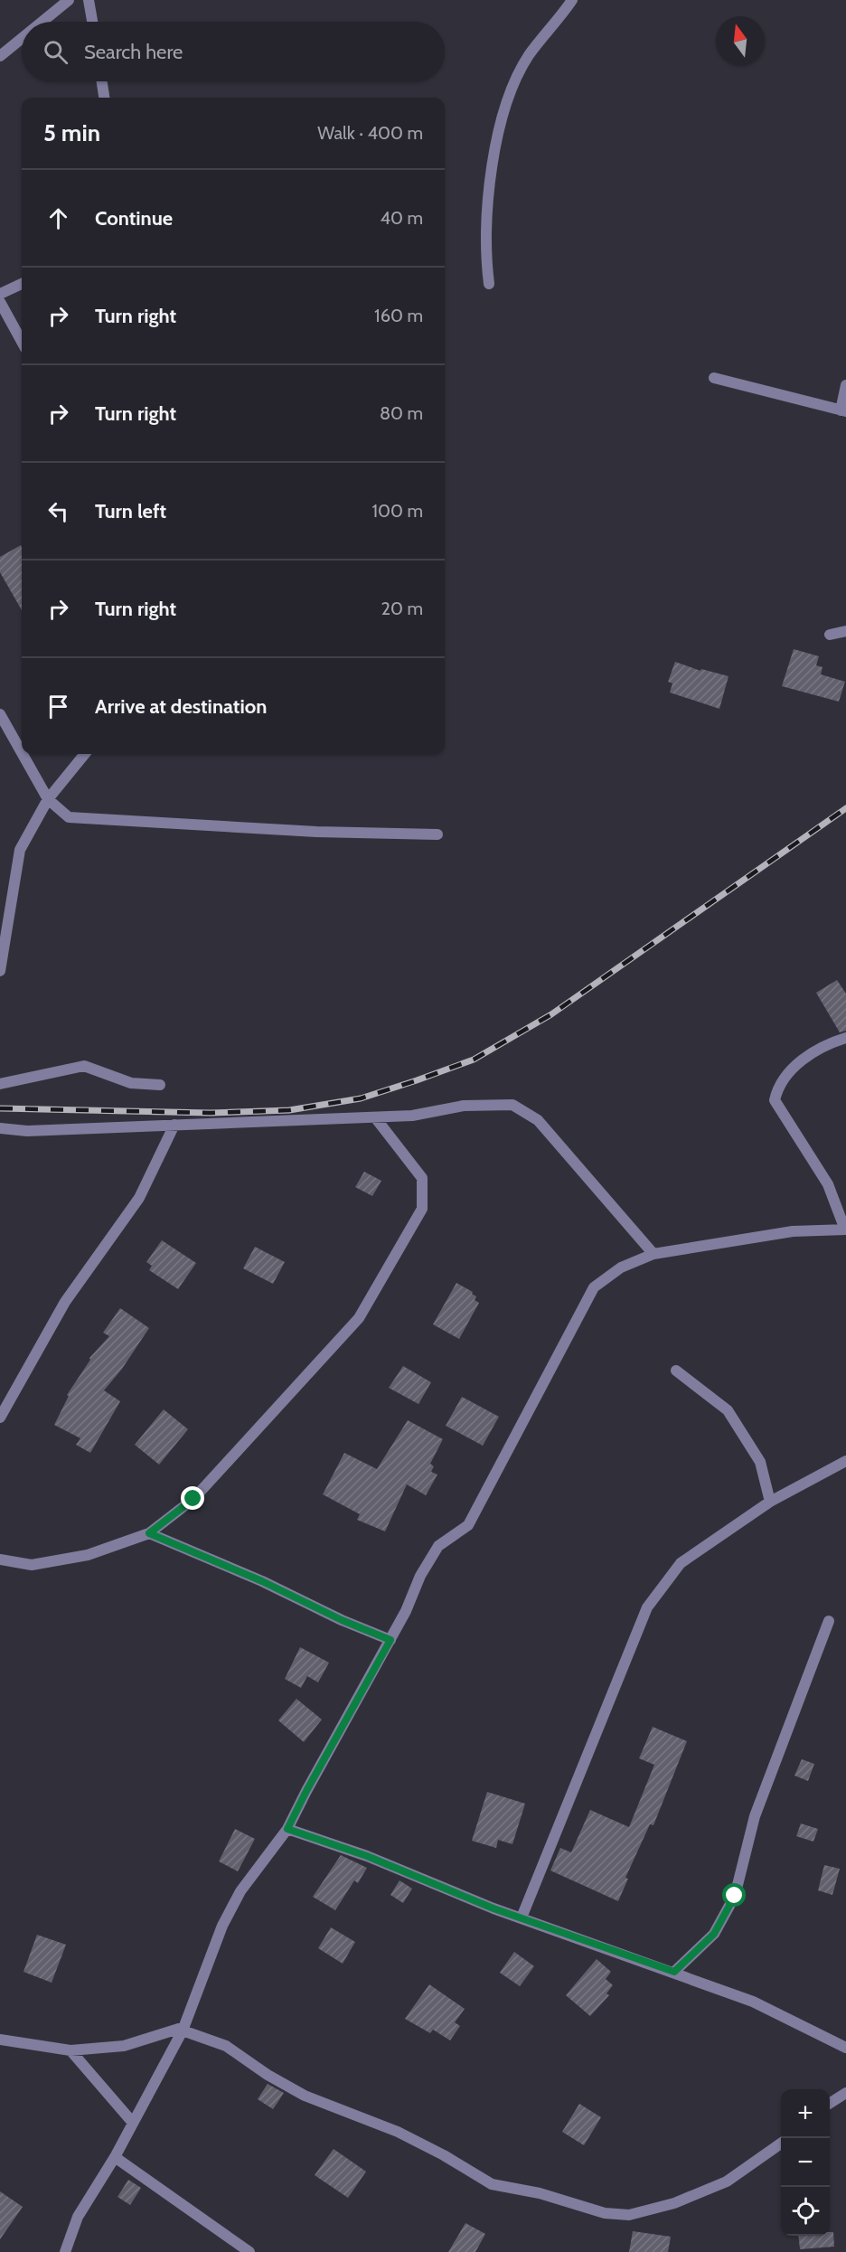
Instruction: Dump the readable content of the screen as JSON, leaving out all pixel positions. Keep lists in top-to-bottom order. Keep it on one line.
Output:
{"north":"top","page":{"search":"Search here","heading":["5 min","Walk · 400 m"],"list":[["Continue","40 m"],["Turn right","160 m"],["Turn right","80 m"],["Turn left","100 m"],["Turn right","20 m"],"Arrive at destination"],"map_buttons":["+","−"]}}
